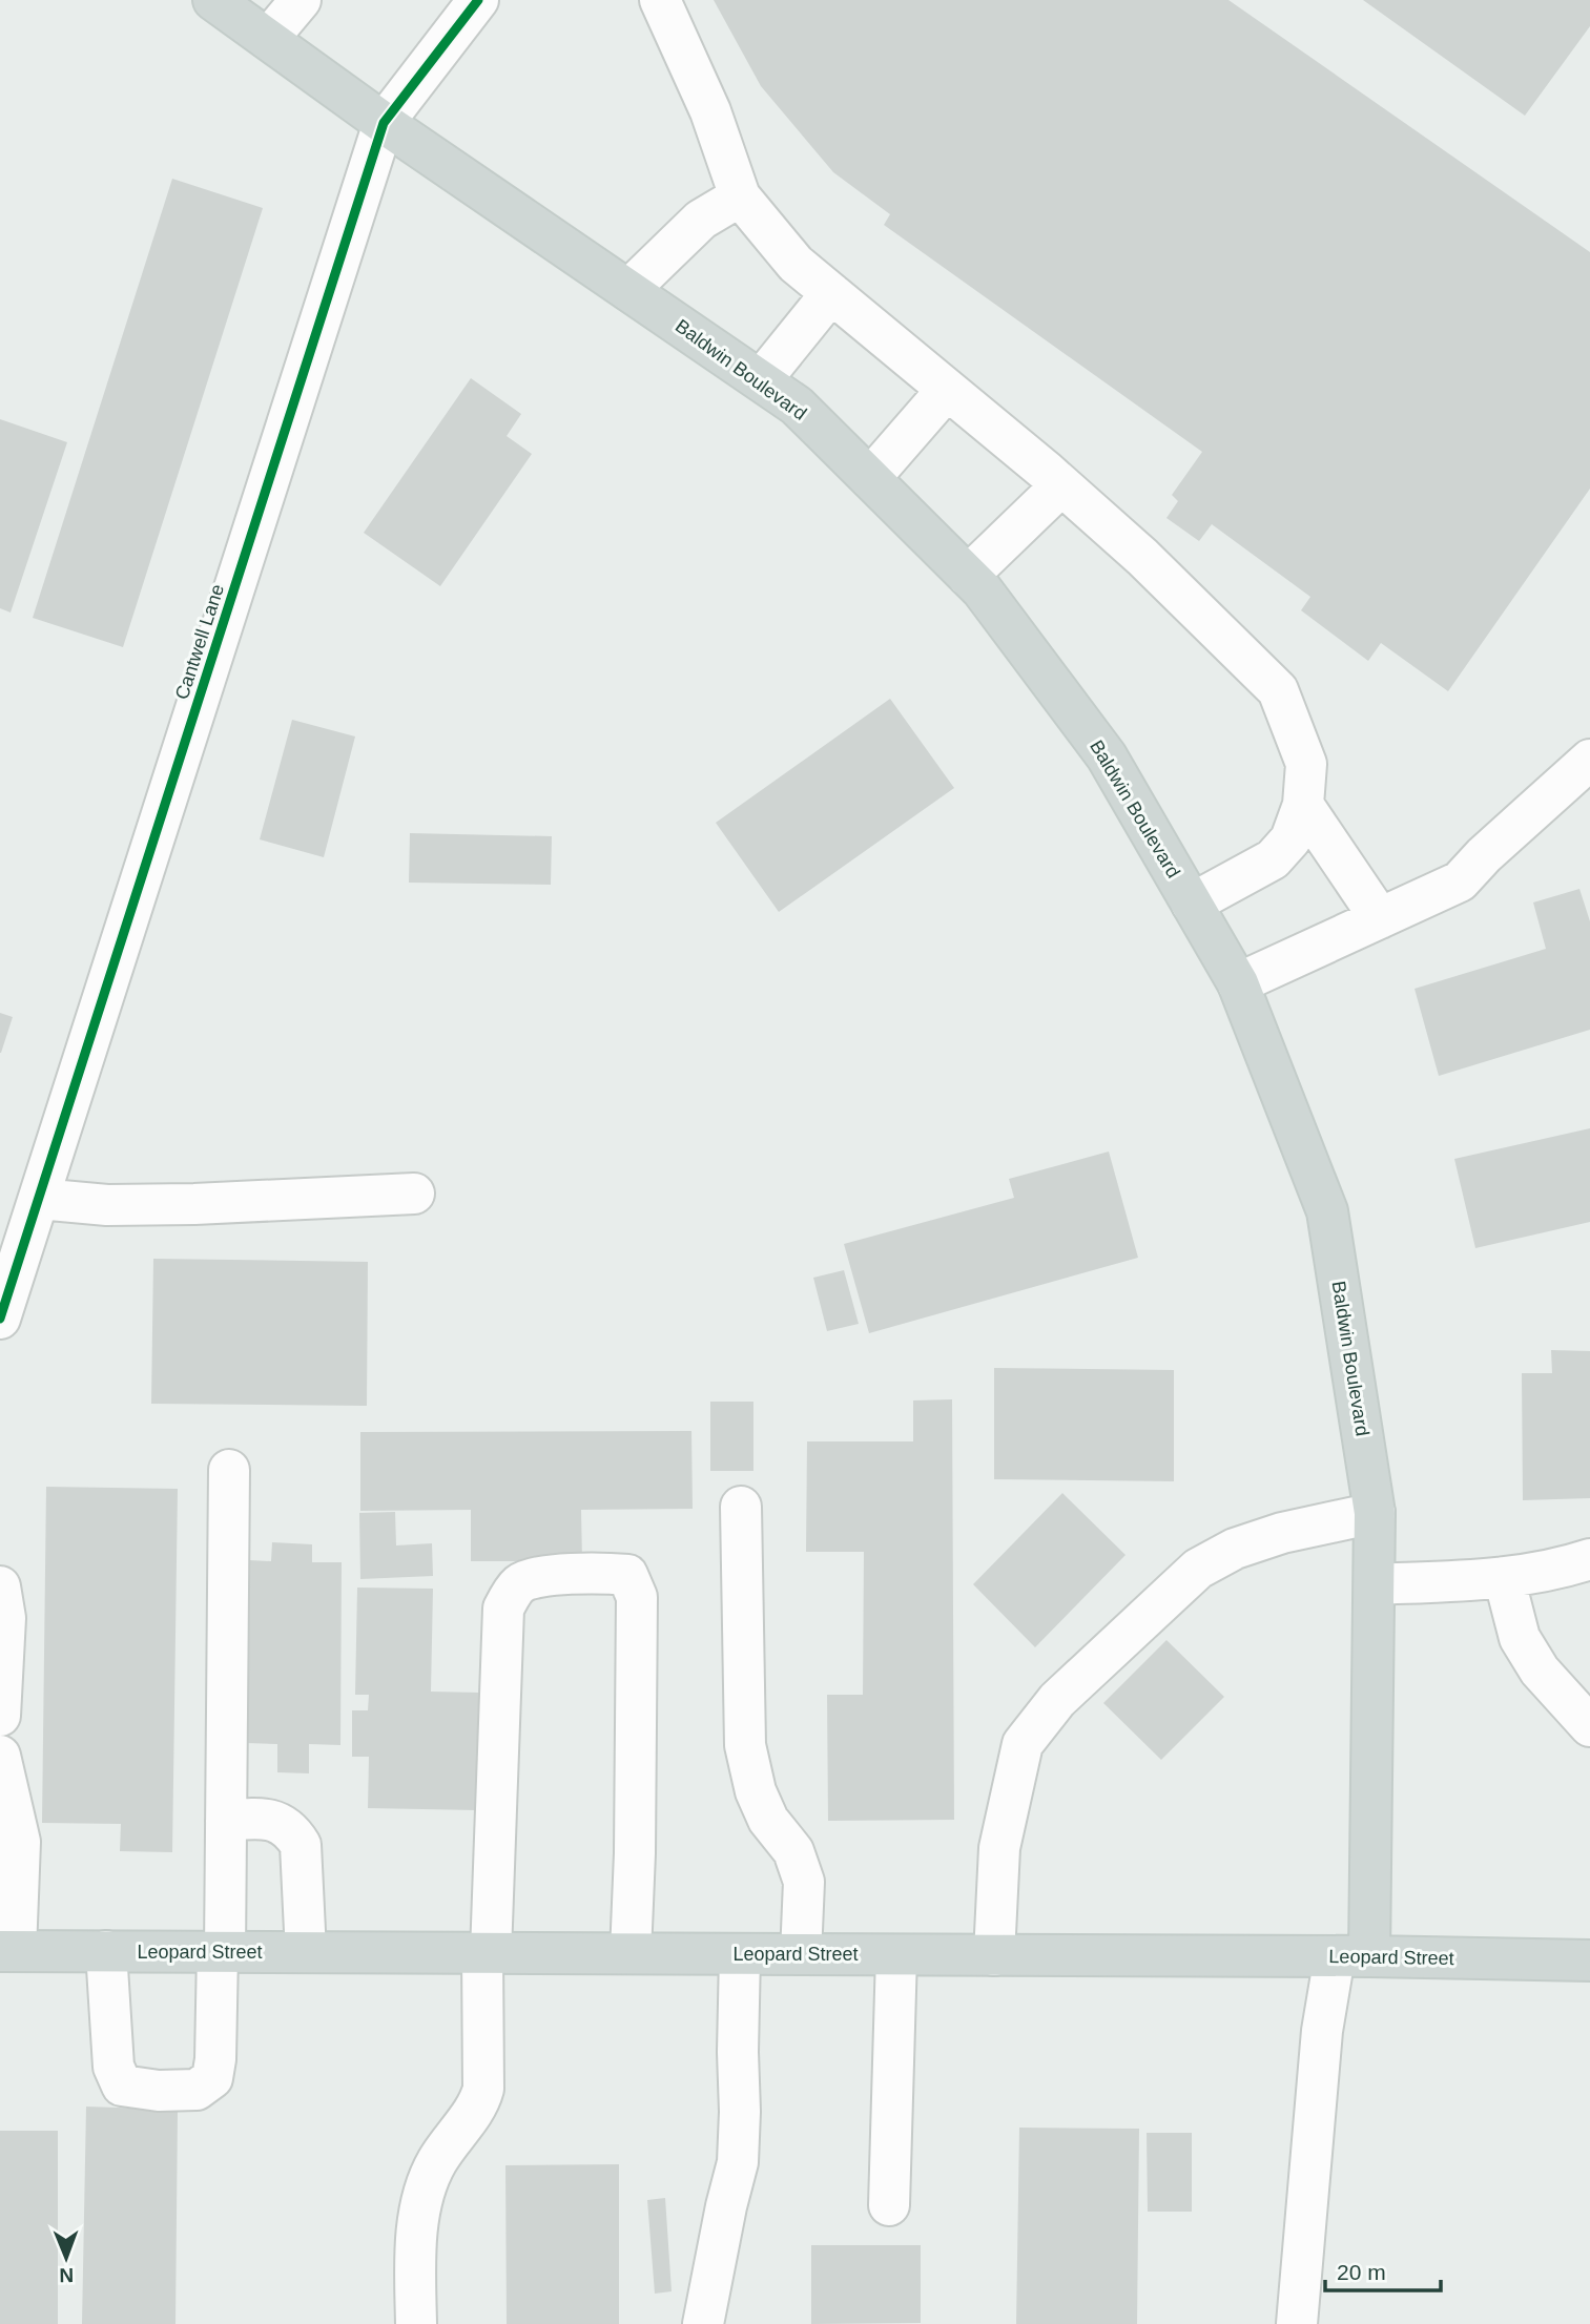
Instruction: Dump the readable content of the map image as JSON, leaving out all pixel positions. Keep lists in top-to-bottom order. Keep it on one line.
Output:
{"streets":{"main road":["Baldwin Boulevard","Leopard Street"],"street":["Cantwell Lane"]},"crossings":[["Baldwin Boulevard","Cantwell Lane"],["Baldwin Boulevard","Leopard Street"]],"scale_bar":"20 m","north":"bottom"}
